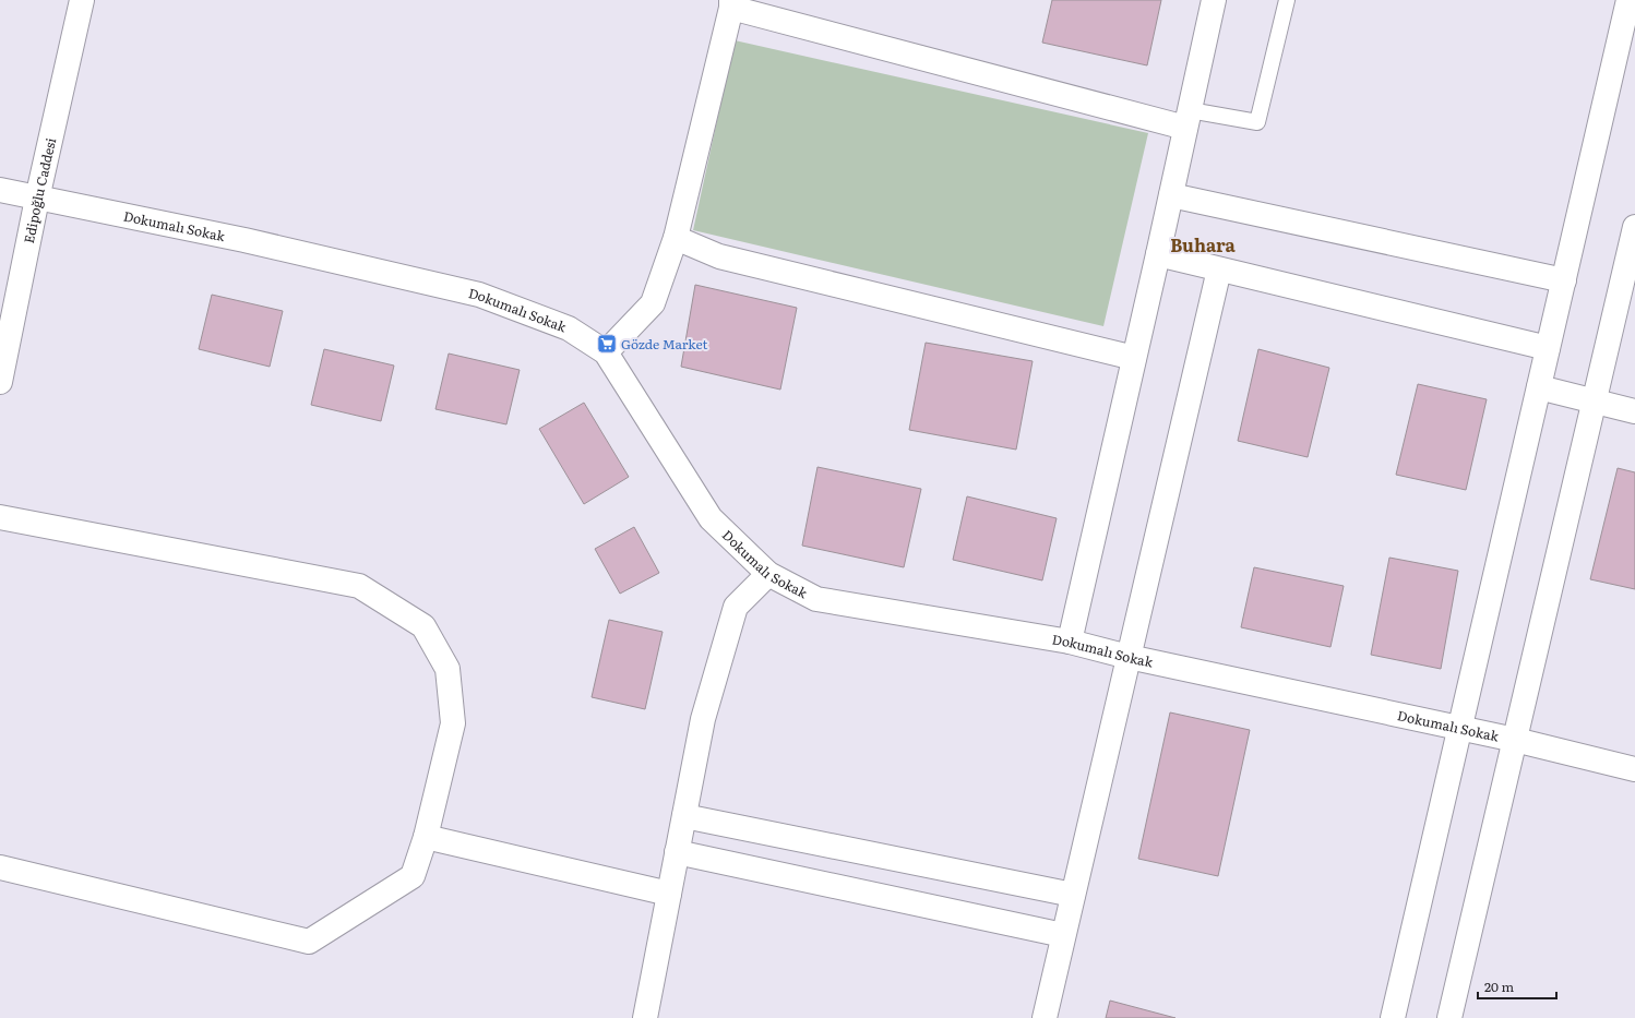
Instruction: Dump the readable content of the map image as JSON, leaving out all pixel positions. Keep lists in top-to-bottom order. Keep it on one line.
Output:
{"streets":{"street":["Edipoğlu Caddesi","Dokumalı Sokak"]},"crossings":[["Edipoğlu Caddesi","Dokumalı Sokak"]],"districts":["Buhara"],"places":{"supermarket":["Gözde Market"]},"scale_bar":"20 m"}
